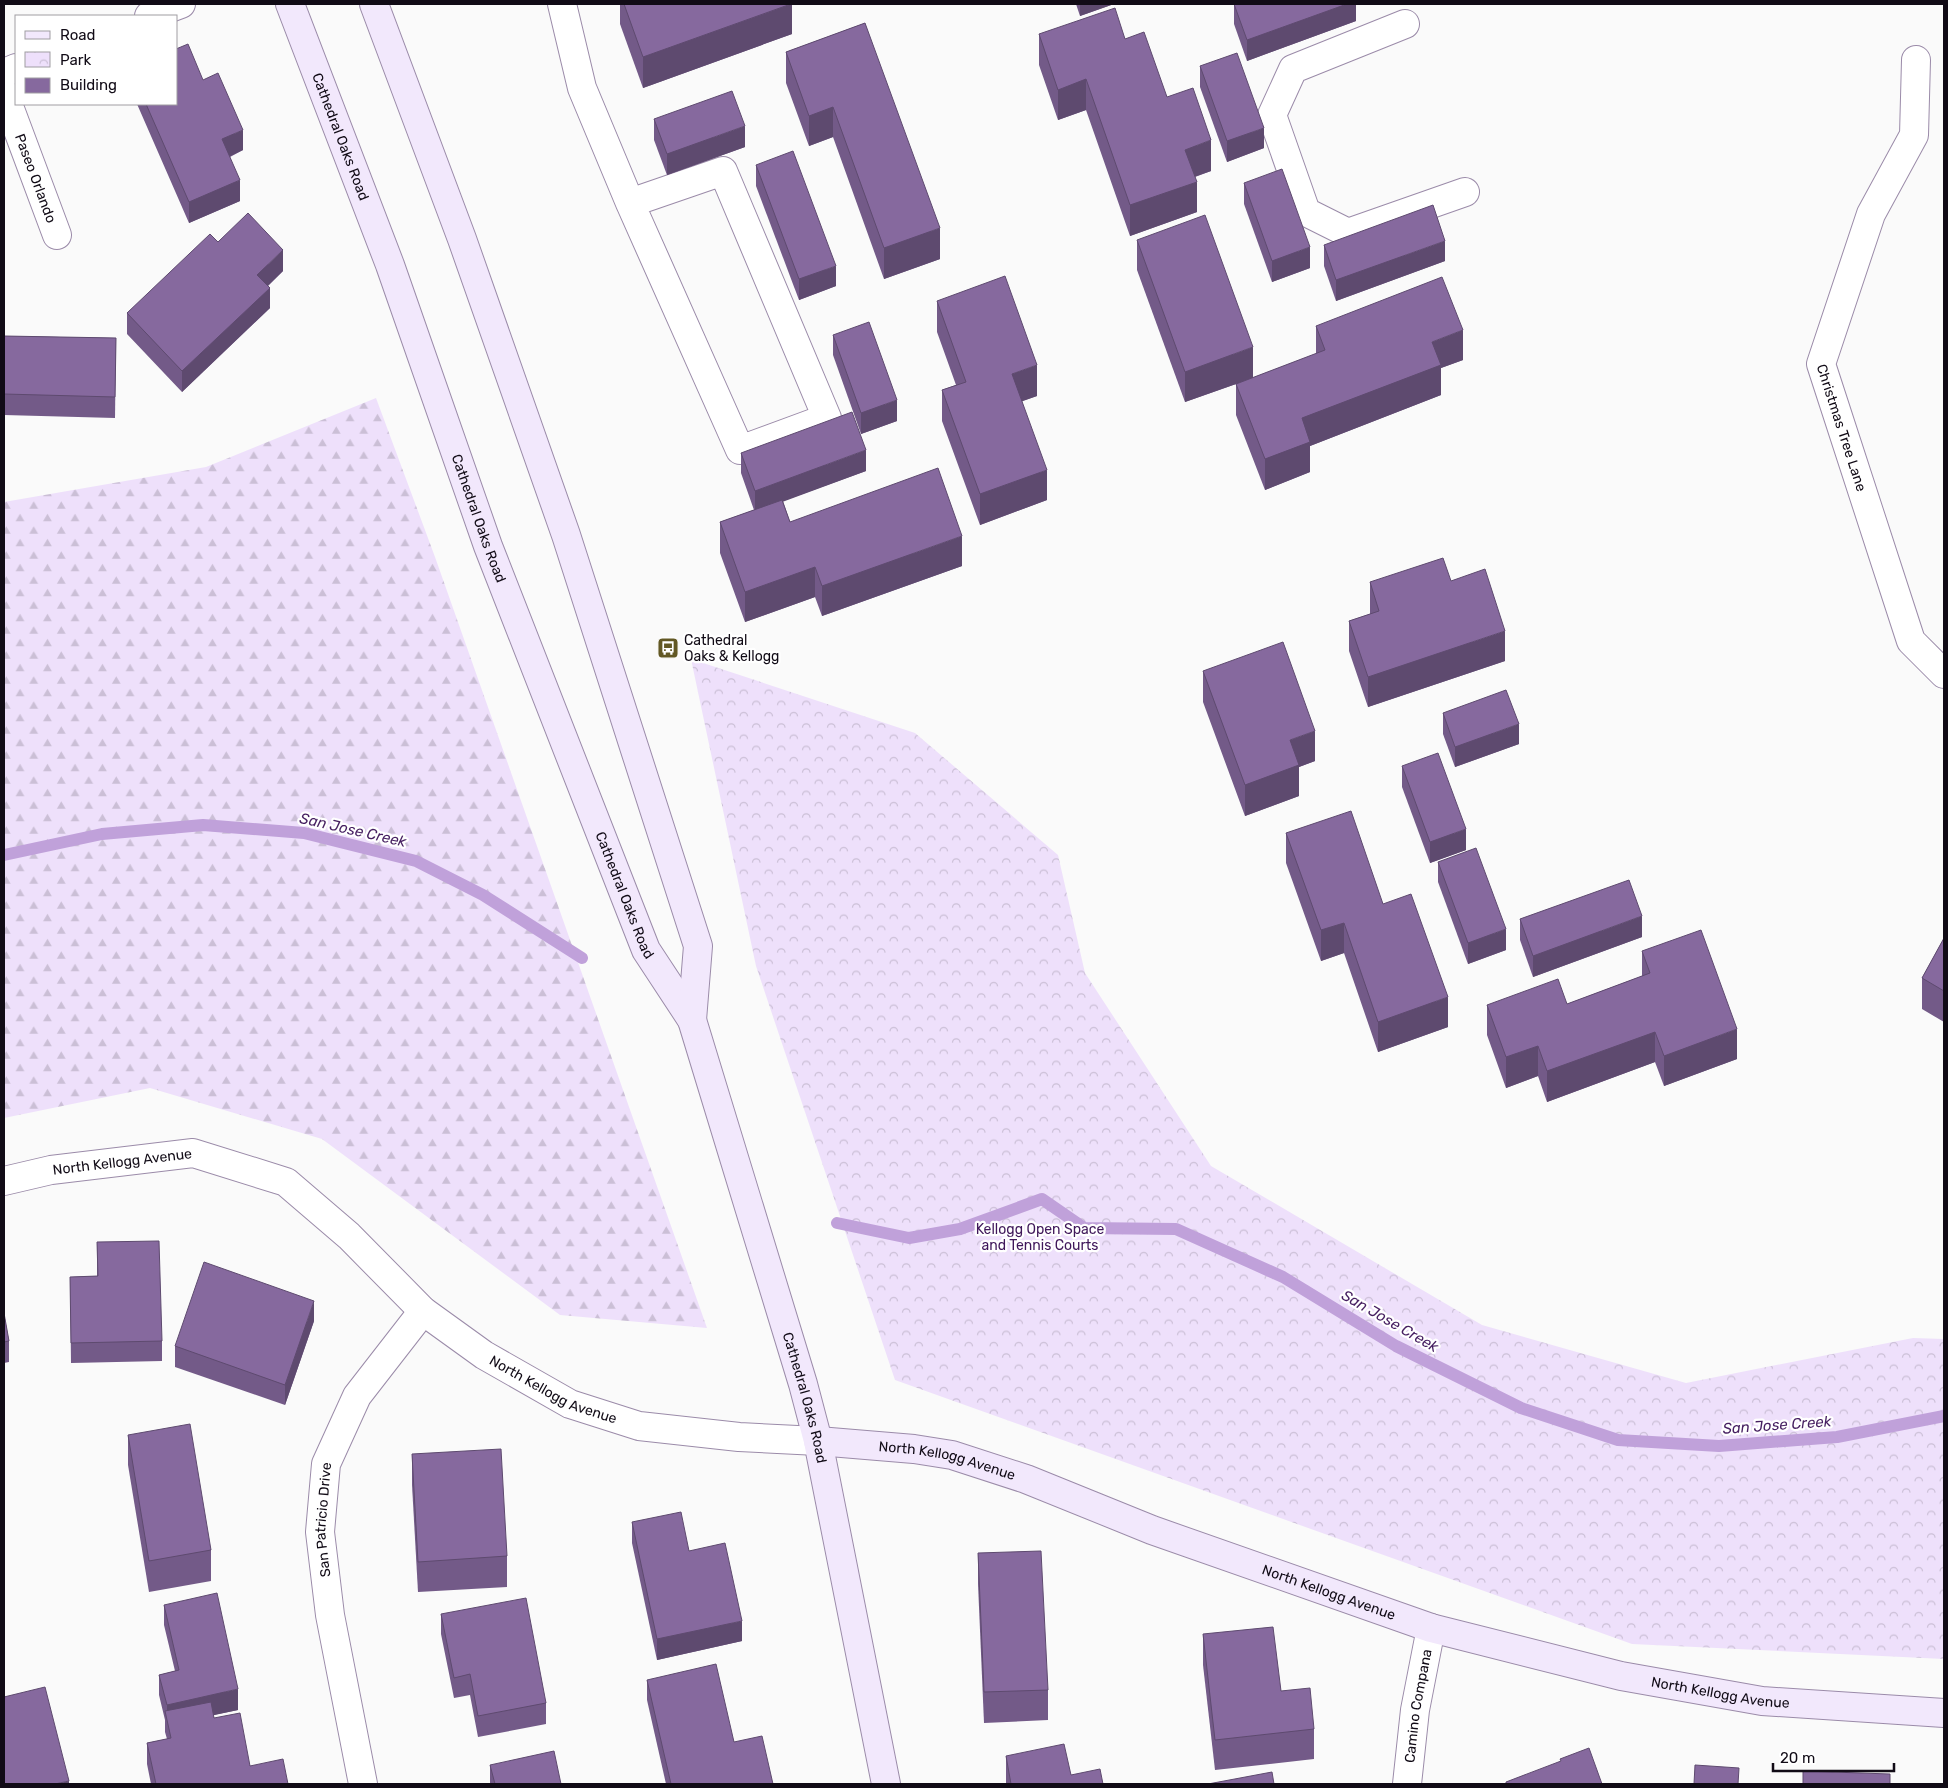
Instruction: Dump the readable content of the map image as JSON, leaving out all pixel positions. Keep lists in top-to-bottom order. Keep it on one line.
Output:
{"streets":{"main road":["Cathedral Oaks Road","North Kellogg Avenue"],"street":["Paseo Orlando","Christmas Tree Lane","San Patricio Drive","Camino Compana"]},"crossings":[["Cathedral Oaks Road","North Kellogg Avenue"],["North Kellogg Avenue","San Patricio Drive"],["North Kellogg Avenue","Camino Compana"]],"water":["San Jose Creek"],"parks":["Kellogg Open Space and Tennis Courts"],"places":{"bus stop":["Cathedral Oaks & Kellogg"]},"legend":["Road","Park","Building"],"scale_bar":"20 m"}
